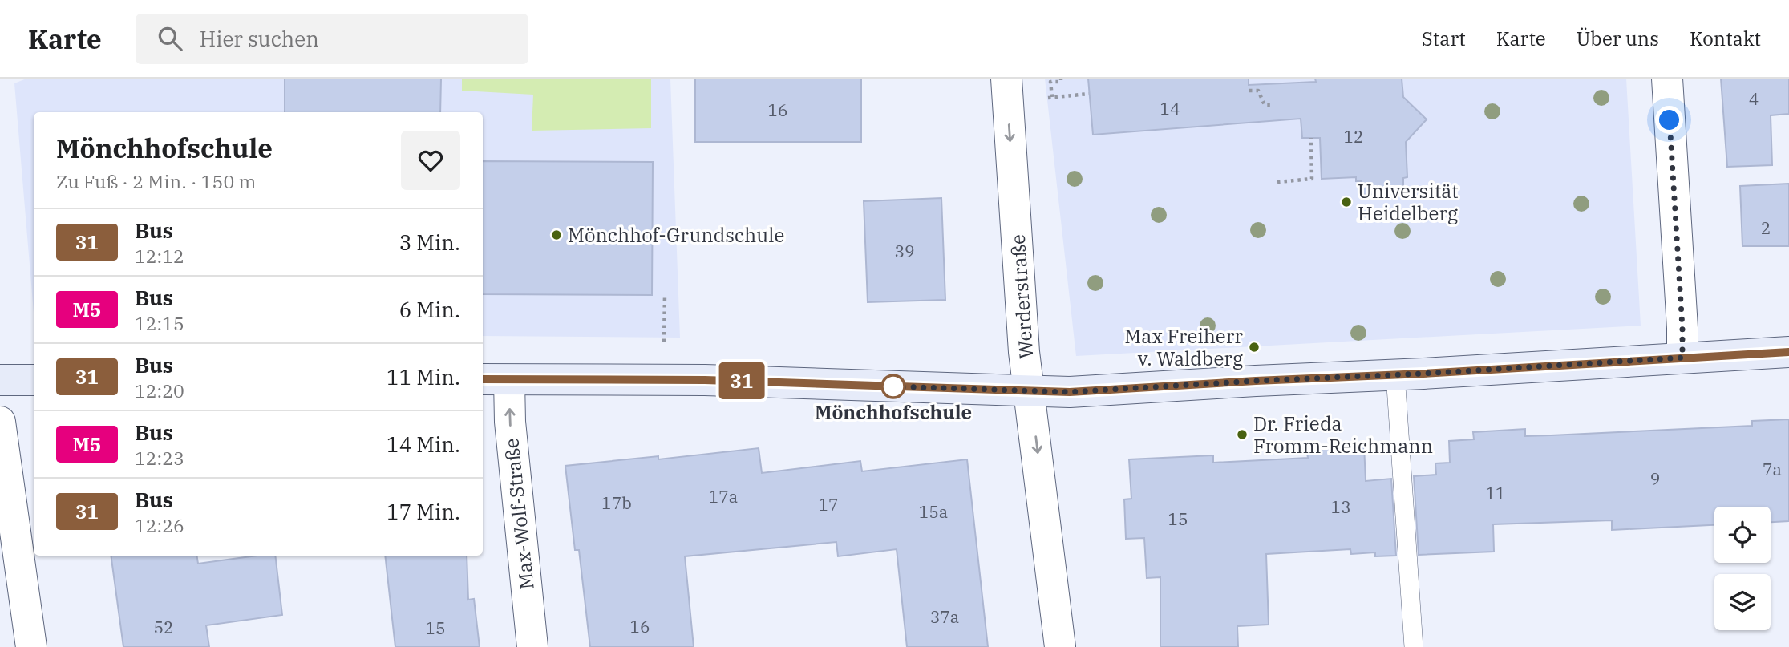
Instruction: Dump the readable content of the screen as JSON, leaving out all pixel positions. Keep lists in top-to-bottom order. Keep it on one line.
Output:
{"streets":{"street":["Werderstraße","Max-Wolf-Straße"]},"one_way":["Werderstraße","Max-Wolf-Straße"],"places":["Universität Heidelberg","Mönchhof-Grundschule","Max Freiherr v. Waldberg","Mönchhofschule","Dr. Frieda Fromm-Reichmann"],"lines":["bus line 31"],"house_numbers":["4","14","16","12","2","39","7a","9","11","17a","17b","17","13","15a","15","37a","16","52","15"],"page":{"header":"Karte","search":"Hier suchen","nav":["Start","Karte","Über uns","Kontakt"],"on_map":"31","heading":["Mönchhofschule","Zu Fuß · 2 Min. · 150 m"],"list":[{"mark":"31","name":"Bus","note":"12:12","value":"3 Min."},{"mark":"M5","name":"Bus","note":"12:15","value":"6 Min."},{"mark":"31","name":"Bus","note":"12:20","value":"11 Min."},{"mark":"M5","name":"Bus","note":"12:23","value":"14 Min."},{"mark":"31","name":"Bus","note":"12:26","value":"17 Min."}]}}
